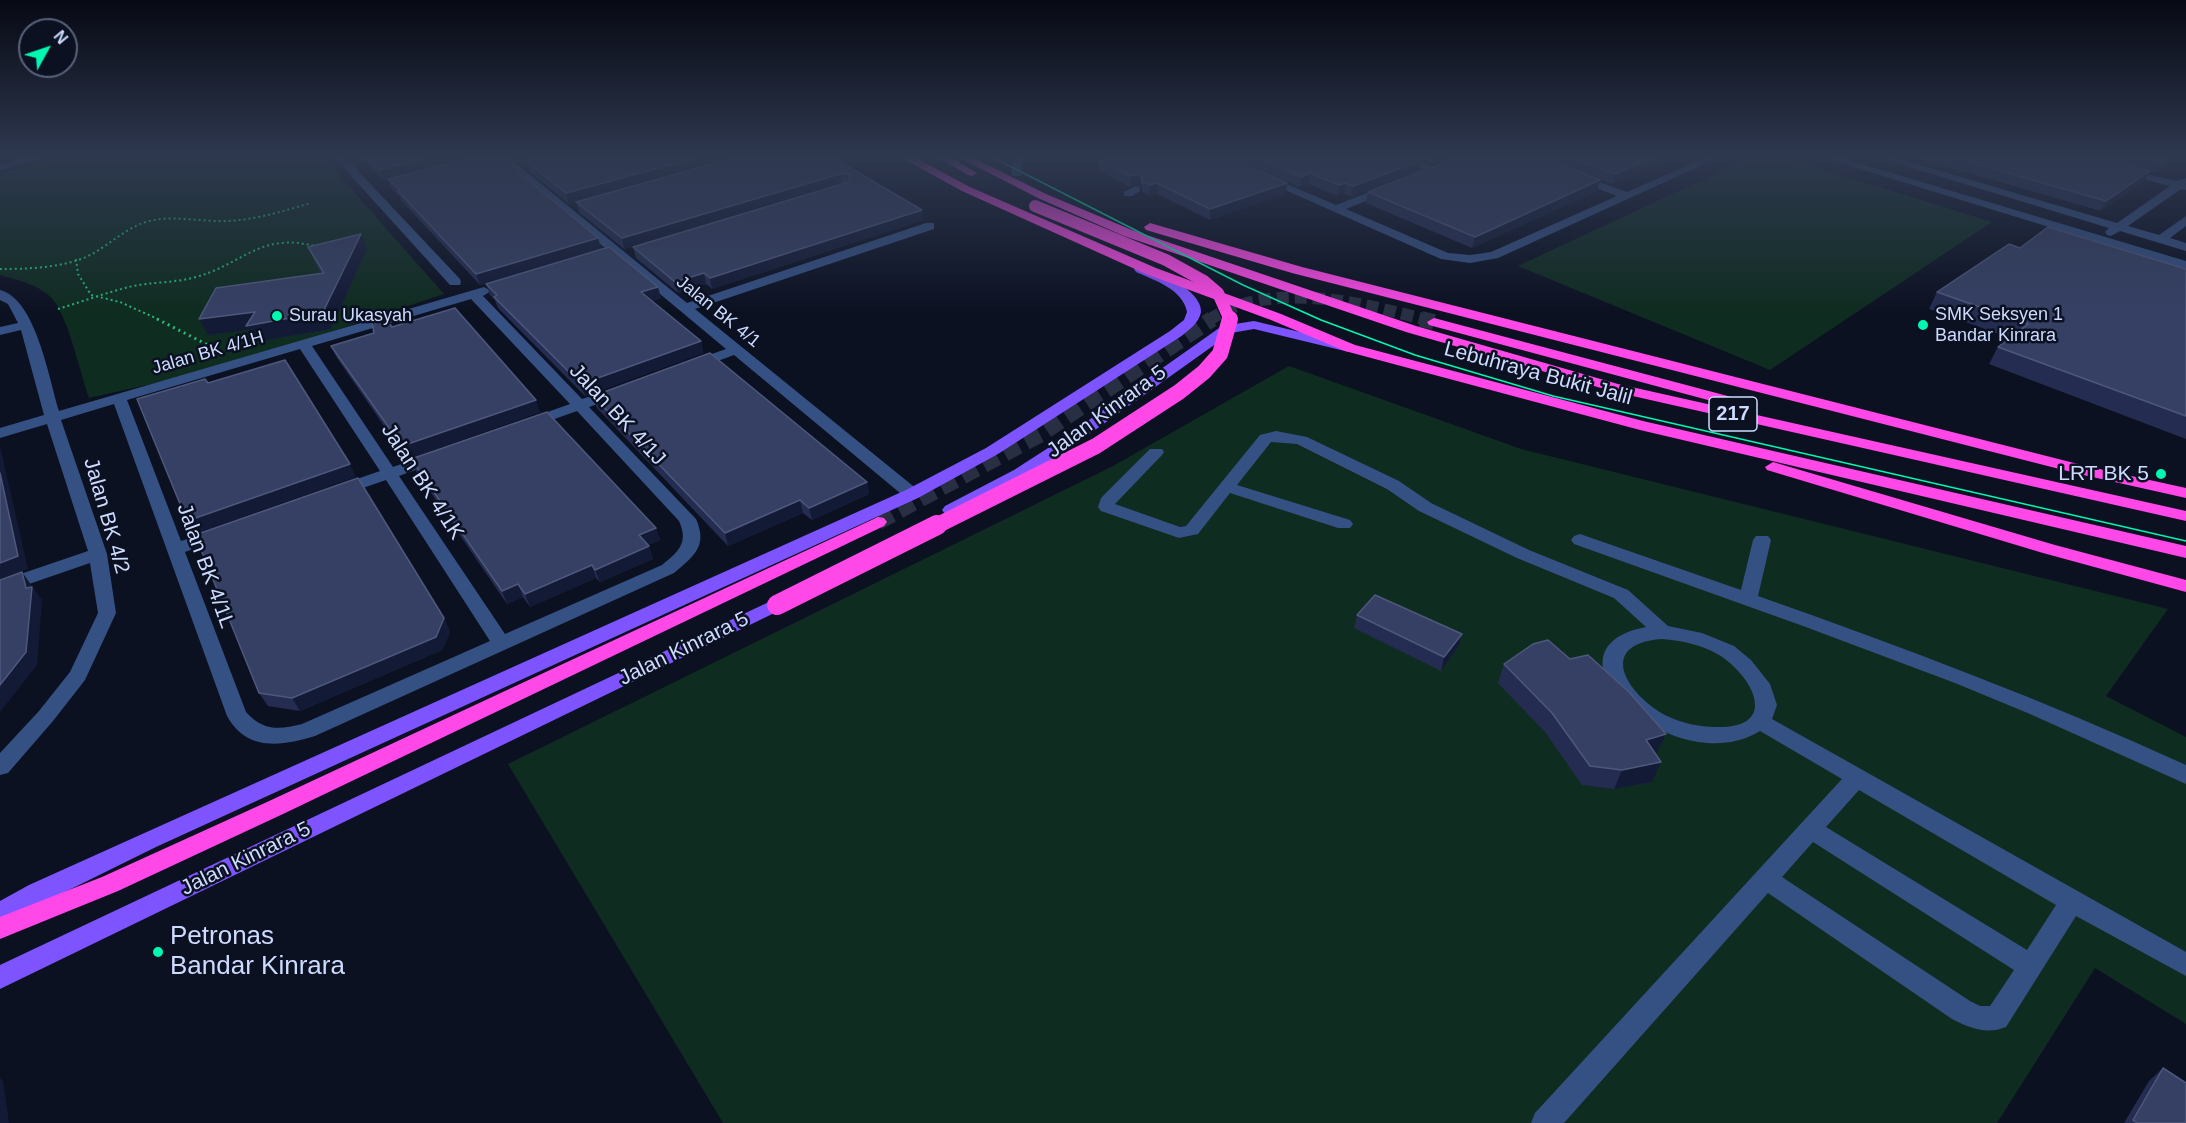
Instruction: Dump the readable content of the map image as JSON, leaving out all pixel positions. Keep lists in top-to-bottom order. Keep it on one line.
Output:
{"streets":{"highway":["Lebuhraya Bukit Jalil","217"],"main road":["Jalan Kinrara 5"],"street":["Jalan BK 4/1","Jalan BK 4/1H","Jalan BK 4/1J","Jalan BK 4/1K","Jalan BK 4/2","Jalan BK 4/1L"]},"crossings":[["Jalan BK 4/1","Jalan Kinrara 5"],["Jalan BK 4/1H","Jalan BK 4/1J"],["Jalan BK 4/1H","Jalan BK 4/1K"],["Jalan BK 4/1H","Jalan BK 4/2"],["Jalan BK 4/1H","Jalan BK 4/1L"],["Lebuhraya Bukit Jalil","Jalan Kinrara 5"],["Jalan BK 4/1J","Jalan BK 4/1K"],["Jalan BK 4/1J","Jalan BK 4/1L"]],"places":["Surau Ukasyah","SMK Seksyen 1 Bandar Kinrara","LRT BK 5","Petronas Bandar Kinrara"],"north":"top right"}
